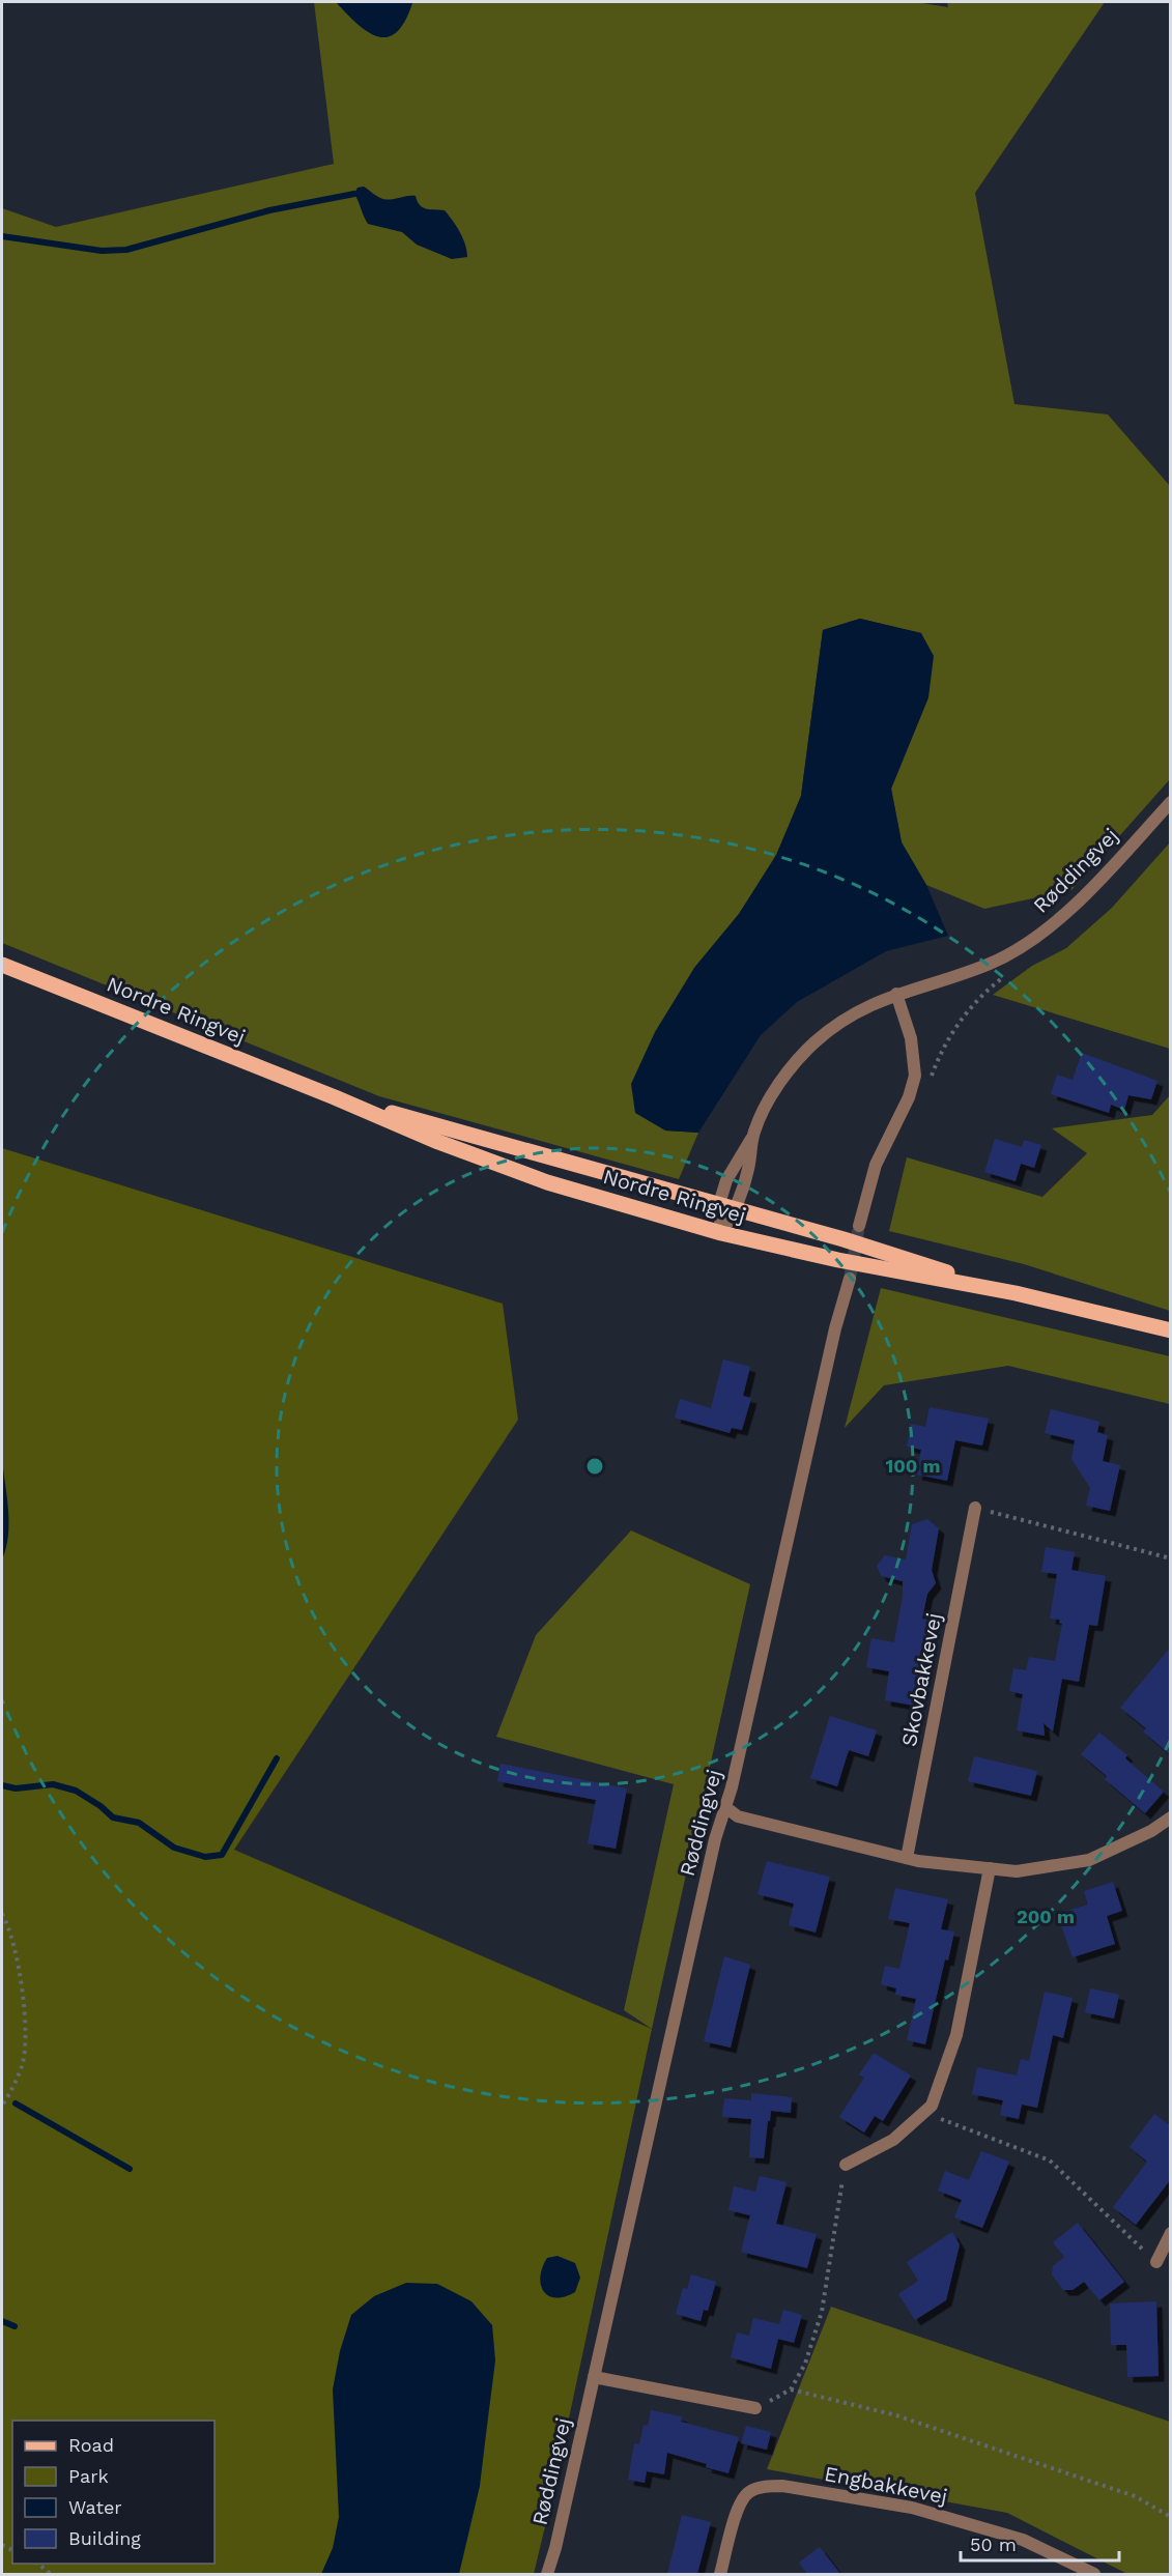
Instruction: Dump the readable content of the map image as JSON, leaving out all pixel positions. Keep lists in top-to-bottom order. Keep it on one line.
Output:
{"streets":{"main road":["Nordre Ringvej"],"street":["Røddingvej","Skovbakkevej","Engbakkevej"]},"crossings":[["Røddingvej","Nordre Ringvej"]],"legend":["Road","Park","Water","Building"],"scale_bar":"50 m","rings":["100 m","200 m"]}
